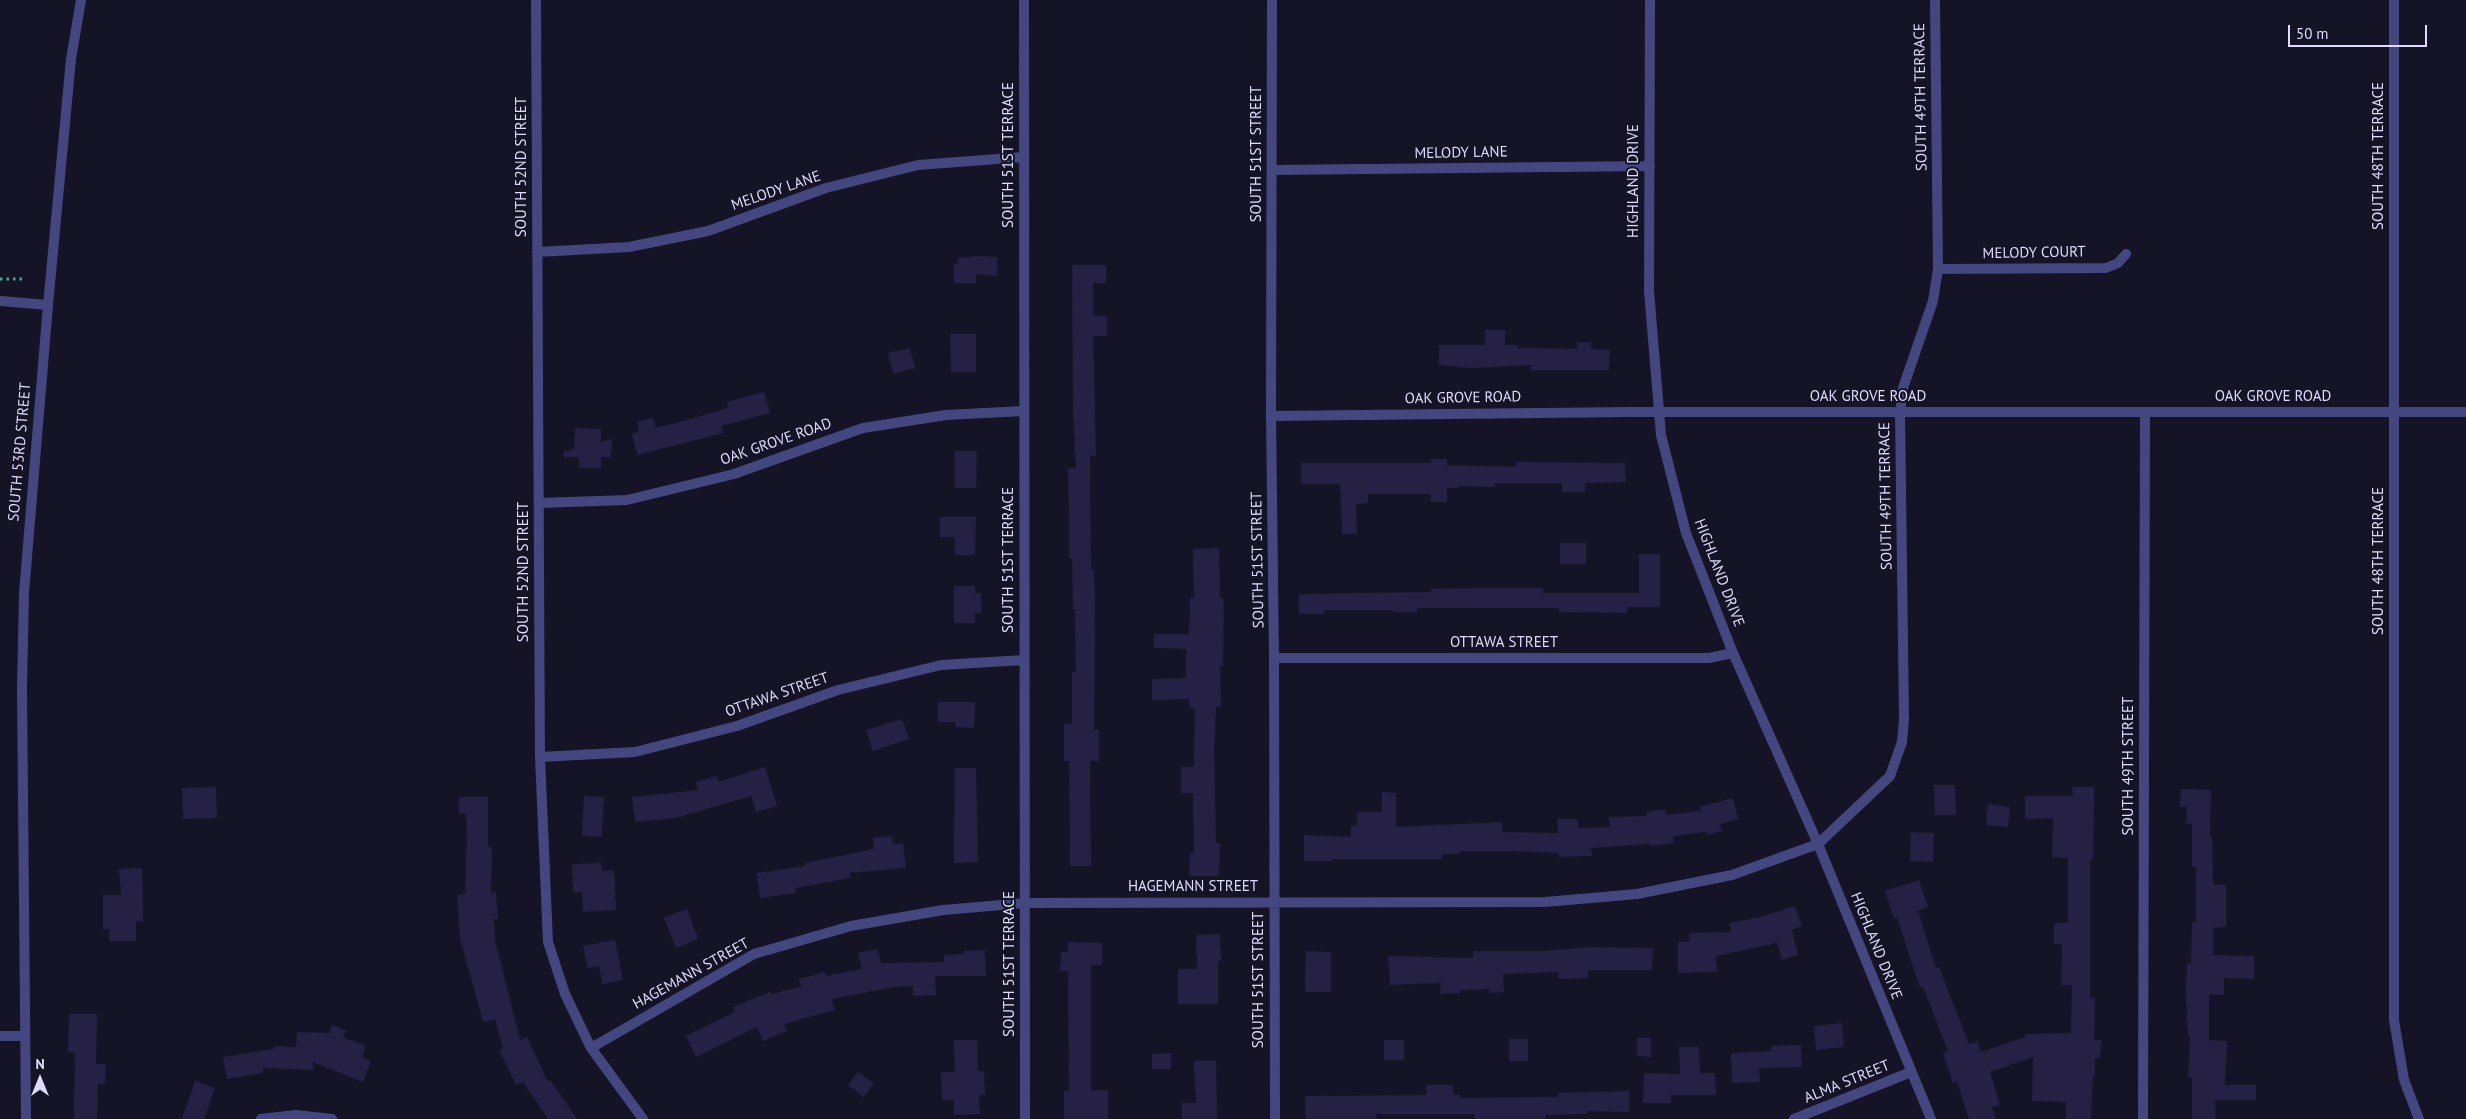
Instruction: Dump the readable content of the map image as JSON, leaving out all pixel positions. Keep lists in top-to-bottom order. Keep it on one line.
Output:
{"streets":{"street":["SOUTH 49TH TERRACE","MELODY LANE","SOUTH 51ST STREET","SOUTH 51ST TERRACE","SOUTH 48TH TERRACE","SOUTH 52ND STREET","HIGHLAND DRIVE","MELODY COURT","OAK GROVE ROAD","SOUTH 53RD STREET","OTTAWA STREET","SOUTH 49TH STREET","HAGEMANN STREET","ALMA STREET"]},"crossings":[["SOUTH 49TH TERRACE","HIGHLAND DRIVE"],["SOUTH 49TH TERRACE","MELODY COURT"],["SOUTH 49TH TERRACE","OAK GROVE ROAD"],["SOUTH 49TH TERRACE","HAGEMANN STREET"],["MELODY LANE","SOUTH 51ST STREET"],["MELODY LANE","SOUTH 51ST TERRACE"],["MELODY LANE","SOUTH 52ND STREET"],["MELODY LANE","HIGHLAND DRIVE"],["SOUTH 51ST STREET","OAK GROVE ROAD"],["SOUTH 51ST STREET","OTTAWA STREET"],["SOUTH 51ST STREET","HAGEMANN STREET"],["SOUTH 51ST TERRACE","OAK GROVE ROAD"],["SOUTH 51ST TERRACE","OTTAWA STREET"],["SOUTH 51ST TERRACE","HAGEMANN STREET"],["SOUTH 48TH TERRACE","OAK GROVE ROAD"],["SOUTH 52ND STREET","OAK GROVE ROAD"],["SOUTH 52ND STREET","OTTAWA STREET"],["SOUTH 52ND STREET","HAGEMANN STREET"],["HIGHLAND DRIVE","OAK GROVE ROAD"],["HIGHLAND DRIVE","OTTAWA STREET"],["HIGHLAND DRIVE","HAGEMANN STREET"],["HIGHLAND DRIVE","ALMA STREET"],["OAK GROVE ROAD","SOUTH 49TH STREET"]],"scale_bar":"50 m","north":"top"}
